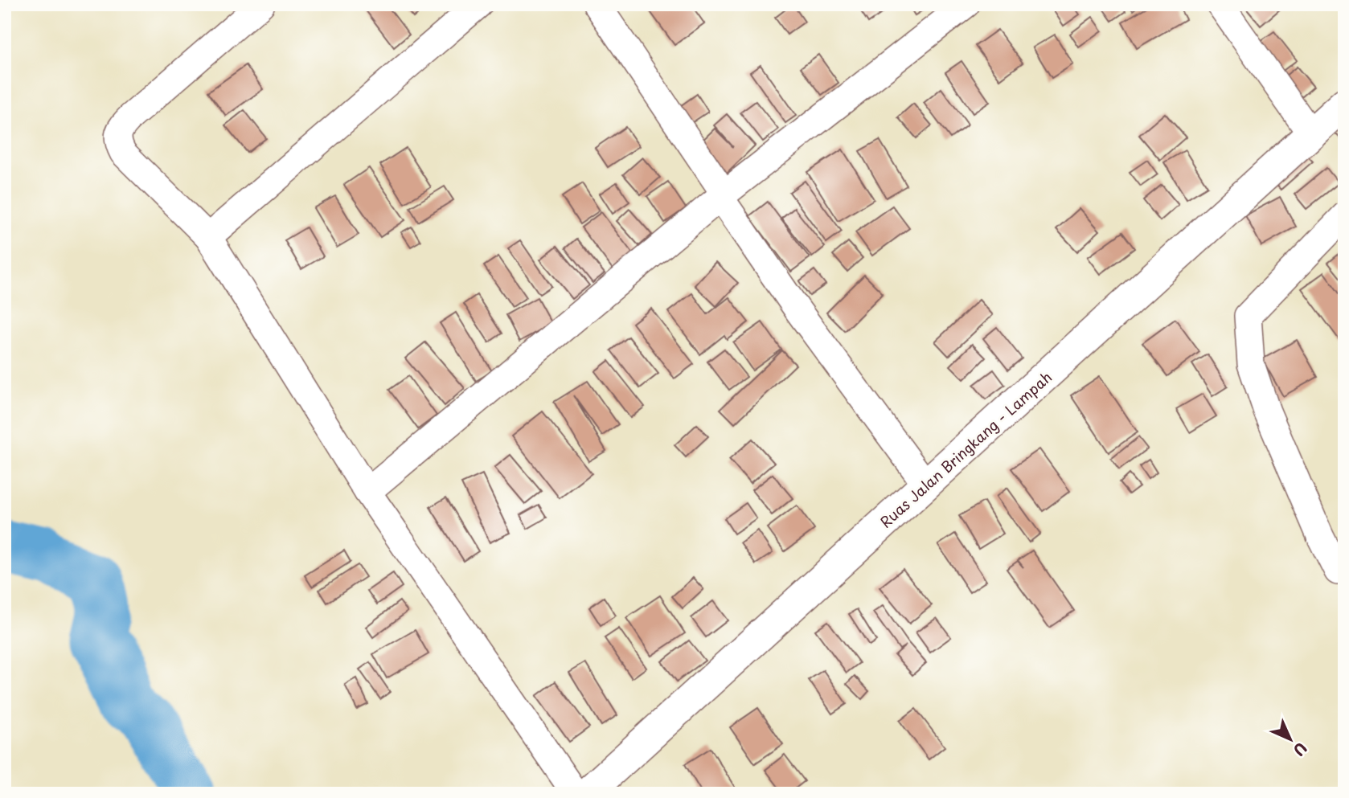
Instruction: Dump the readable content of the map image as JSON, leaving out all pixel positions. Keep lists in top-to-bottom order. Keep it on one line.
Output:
{"streets":{"main road":["Ruas Jalan Bringkang - Lampah"]},"north":"bottom right"}
